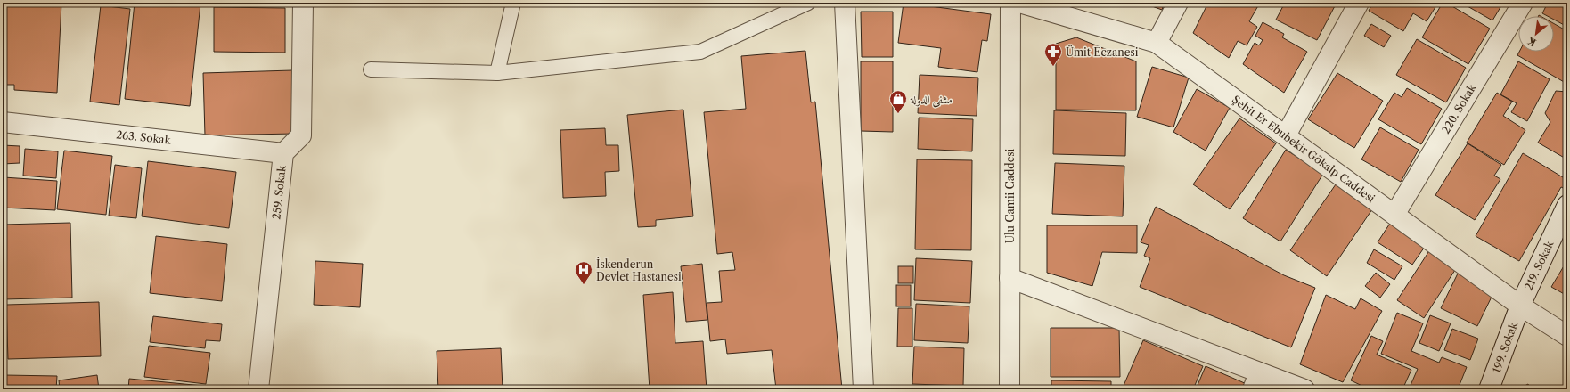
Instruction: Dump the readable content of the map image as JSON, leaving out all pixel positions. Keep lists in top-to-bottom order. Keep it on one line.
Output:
{"streets":{"street":["220. Sokak","263. Sokak","Şehit Er Ebubekir Gökalp Caddesi","259. Sokak","Ulu Camii Caddesi","219. Sokak","199. Sokak"]},"crossings":[["220. Sokak","Şehit Er Ebubekir Gökalp Caddesi"],["263. Sokak","259. Sokak"],["Şehit Er Ebubekir Gökalp Caddesi","219. Sokak"],["Şehit Er Ebubekir Gökalp Caddesi","199. Sokak"],["219. Sokak","199. Sokak"]],"places":{"pharmacy":["Ümit Eczanesi"],"shop":["مشفى الدولة"],"hospital":["İskenderun Devlet Hastanesi"]},"north":"bottom left"}
